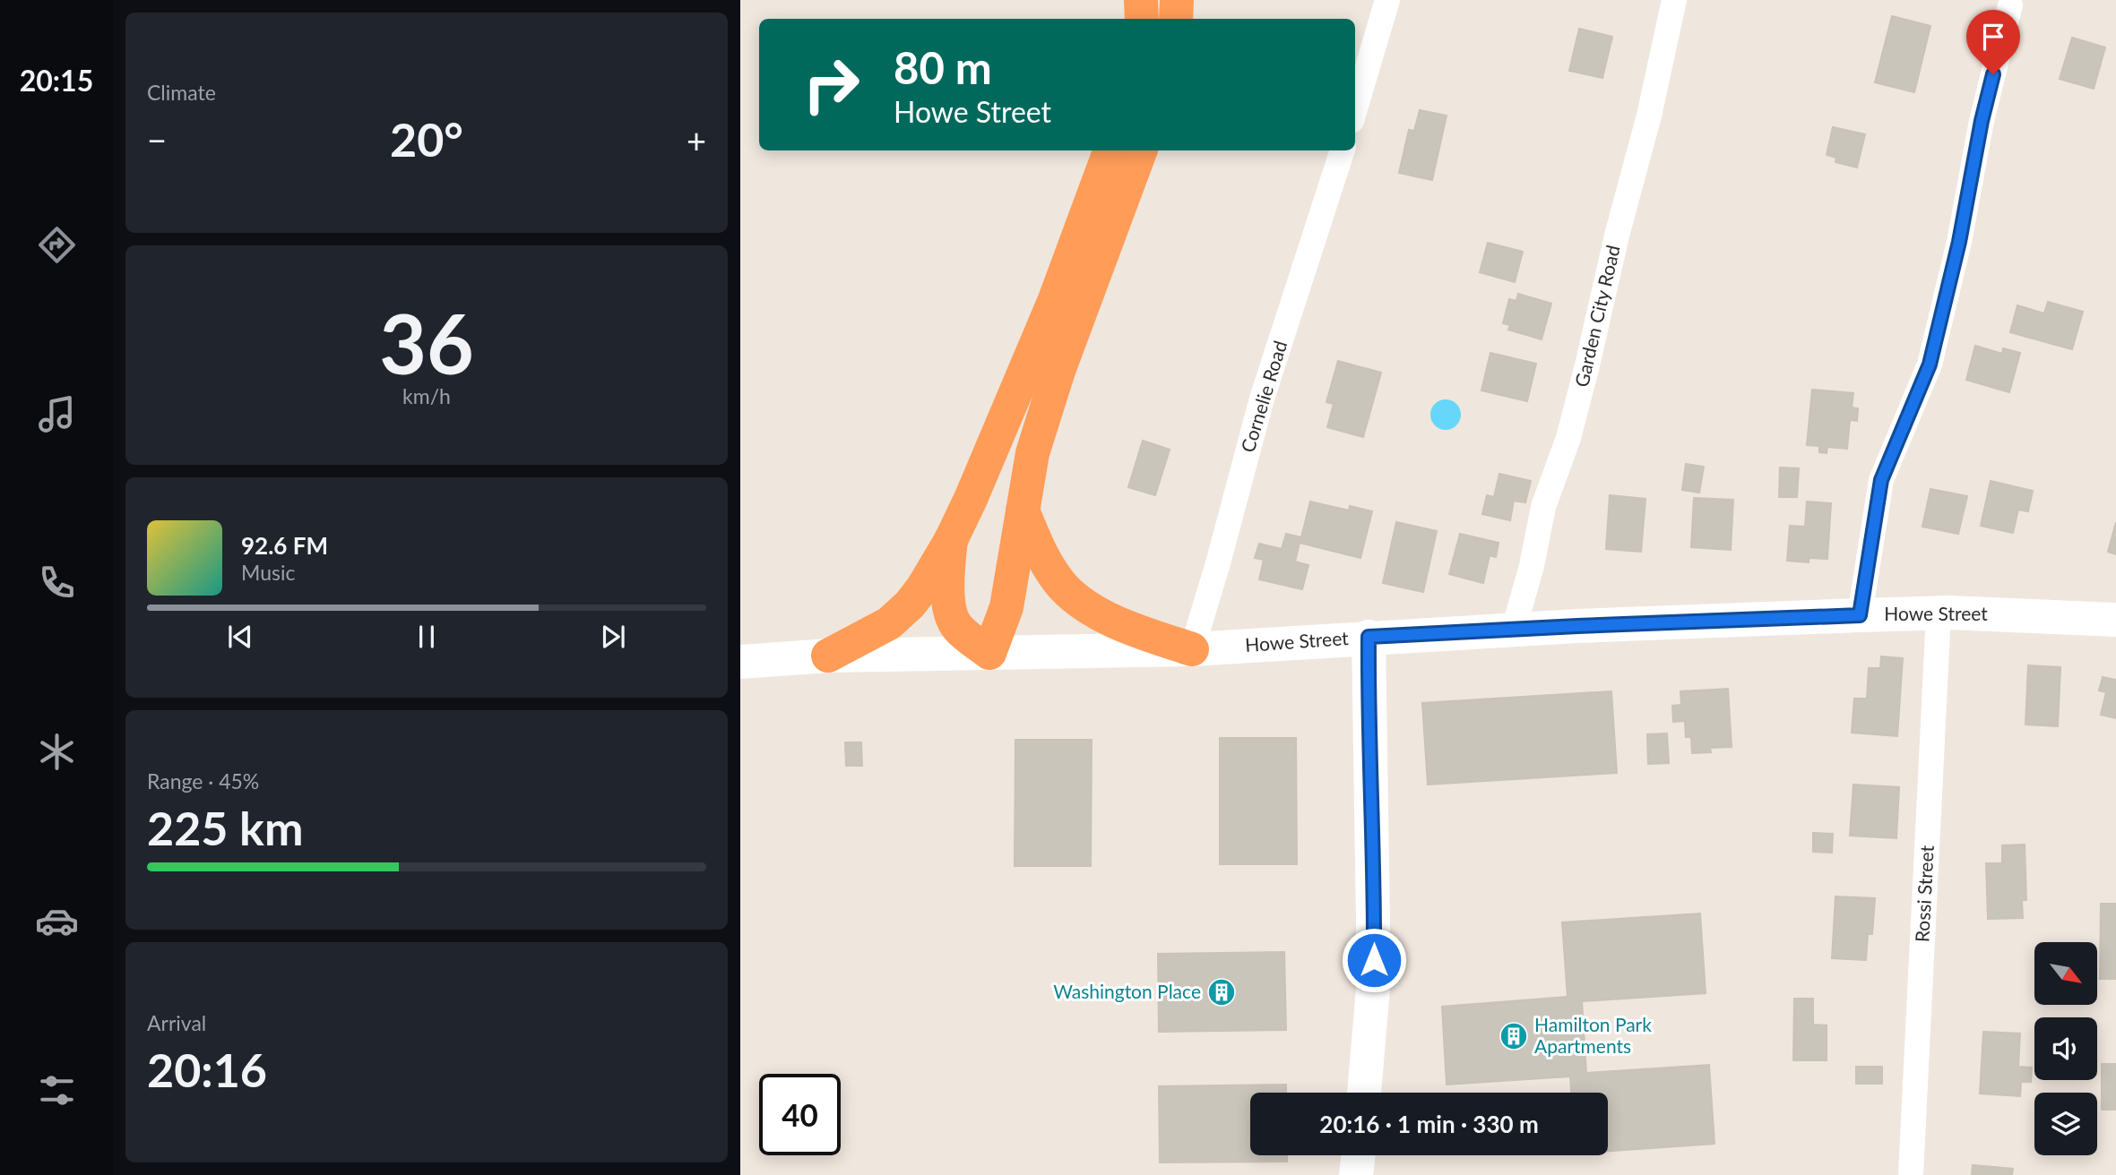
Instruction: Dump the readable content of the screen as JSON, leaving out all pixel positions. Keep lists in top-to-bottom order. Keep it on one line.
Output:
{"streets":{"main road":["Howe Street"],"street":["Garden City Road","Cornelie Road","Rossi Street"]},"crossings":[["Garden City Road","Howe Street"],["Cornelie Road","Howe Street"],["Howe Street","Rossi Street"]],"places":{"building":["Washington Place","Hamilton Park Apartments"]},"north":"bottom right","page":{"tabs":"20:15","tile":["Climate",["36","km/h"],["Range · 45%","225 km"],["Arrival","20:16"]],"turn":["80 m","Howe Street"],"heat":["−","20°","+"],"song":["92.6 FM","Music"],"limit":"40","trip":"20:16 · 1 min · 330 m"}}
